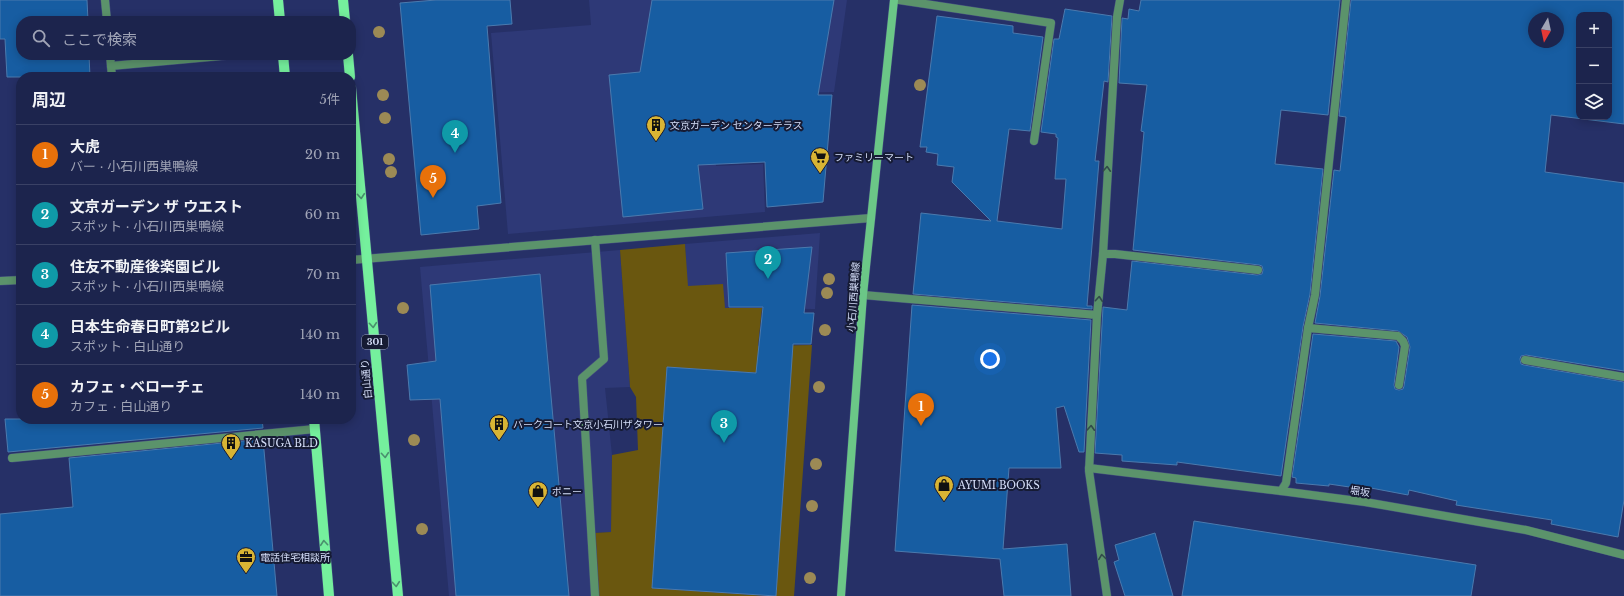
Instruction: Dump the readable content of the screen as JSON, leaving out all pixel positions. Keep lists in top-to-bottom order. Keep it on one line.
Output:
{"streets":{"main road":["小石川西巣鴨線","301","白山通り"],"street":["堀坂"]},"places":{"building":["文京ガーデン センターテラス","パークコート文京小石川ザタワー","KASUGA BLD"],"supermarket":["ファミリーマート"],"shop":["AYUMI BOOKS","ポニー"],"office":["電話住宅相談所"]},"north":"bottom","page":{"map_buttons":["+","−"],"search":"ここで検索","heading":["周辺","5件"],"pins":["4","5","2","1","3"],"list":[{"mark":"1","name":"大虎","note":"バー · 小石川西巣鴨線","value":"20 m"},{"mark":"2","name":"文京ガーデン ザ ウエスト","note":"スポット · 小石川西巣鴨線","value":"60 m"},{"mark":"3","name":"住友不動産後楽園ビル","note":"スポット · 小石川西巣鴨線","value":"70 m"},{"mark":"4","name":"日本生命春日町第2ビル","note":"スポット · 白山通り","value":"140 m"},{"mark":"5","name":"カフェ・ベローチェ","note":"カフェ · 白山通り","value":"140 m"}]}}
